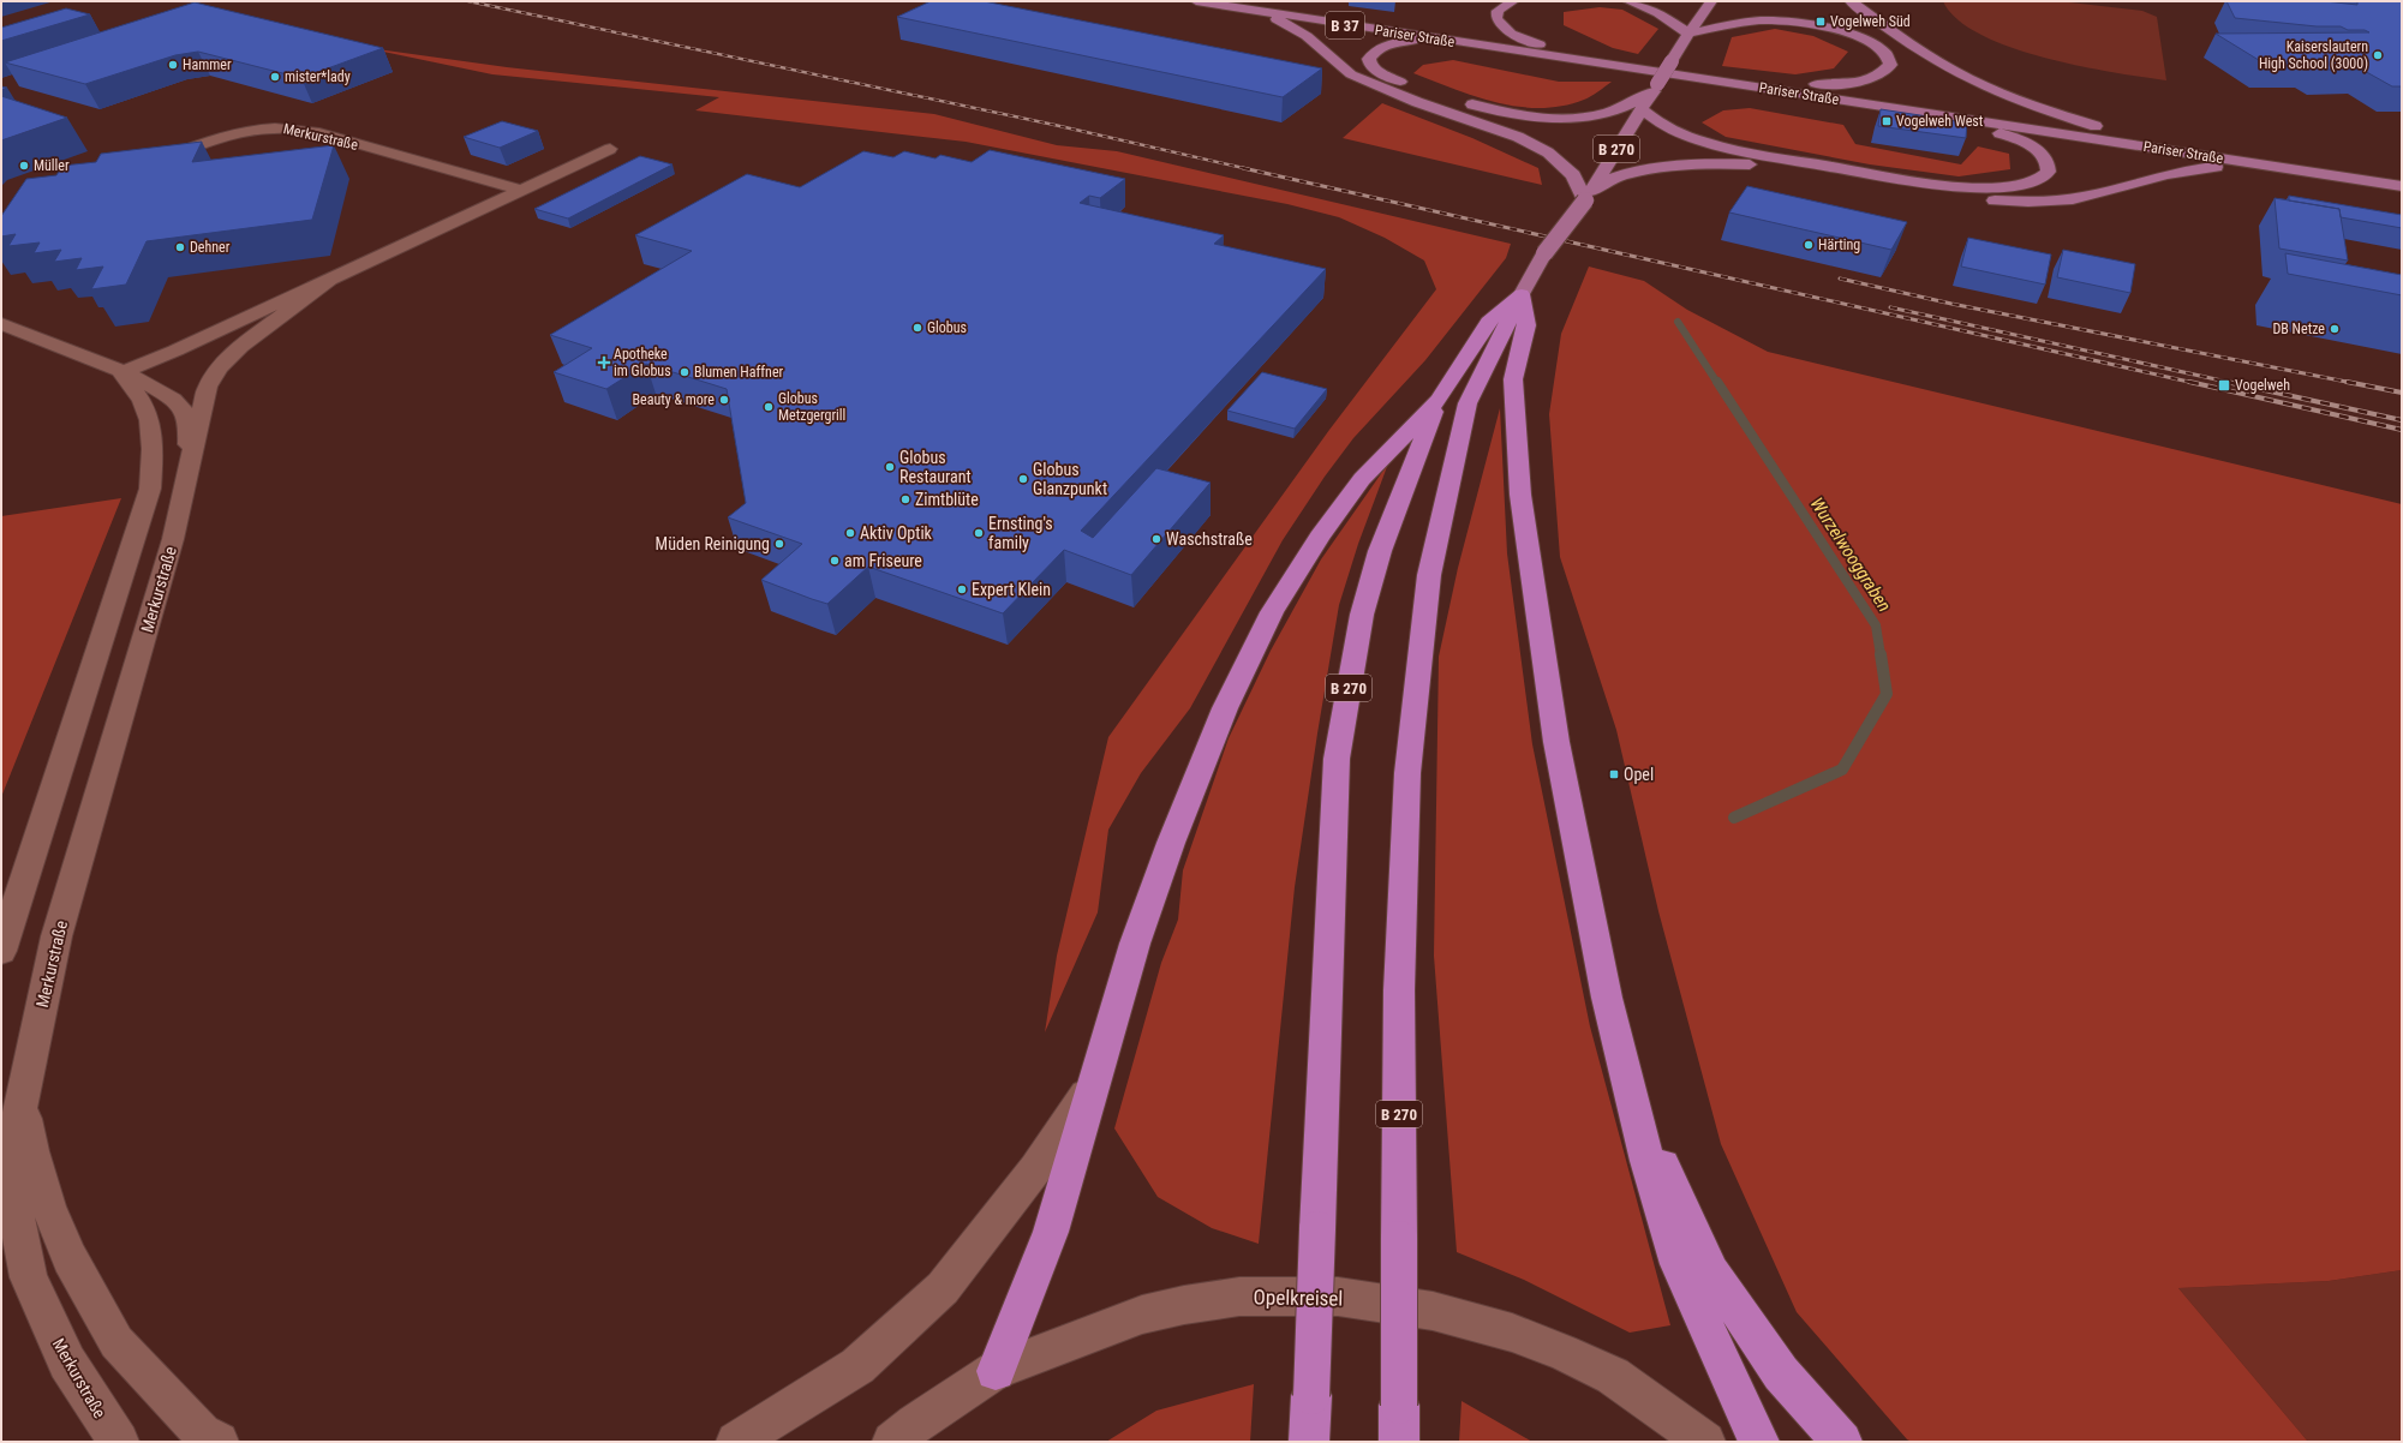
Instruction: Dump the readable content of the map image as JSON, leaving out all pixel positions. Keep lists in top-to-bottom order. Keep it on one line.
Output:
{"streets":{"highway":["B 270"],"main road":["B 37","Pariser Straße"],"street":["Merkurstraße","Opelkreisel"]},"water":["Wurzelwooggraben"],"places":{"transit":["Vogelweh Süd","Vogelweh West","Vogelweh","Opel"],"other":["Kaiserslautern High School (3000)","Hammer","mister*lady","Müller","Härting","Dehner","Globus","DB Netze","Blumen Haffner","Beauty & more","Globus Metzgergrill","Globus Restaurant","Globus Glanzpunkt","Zimtblüte","Aktiv Optik","Ernsting's family","Waschstraße","Müden Reinigung","am Friseure","Expert Klein"],"health":["Apotheke im Globus"]}}
